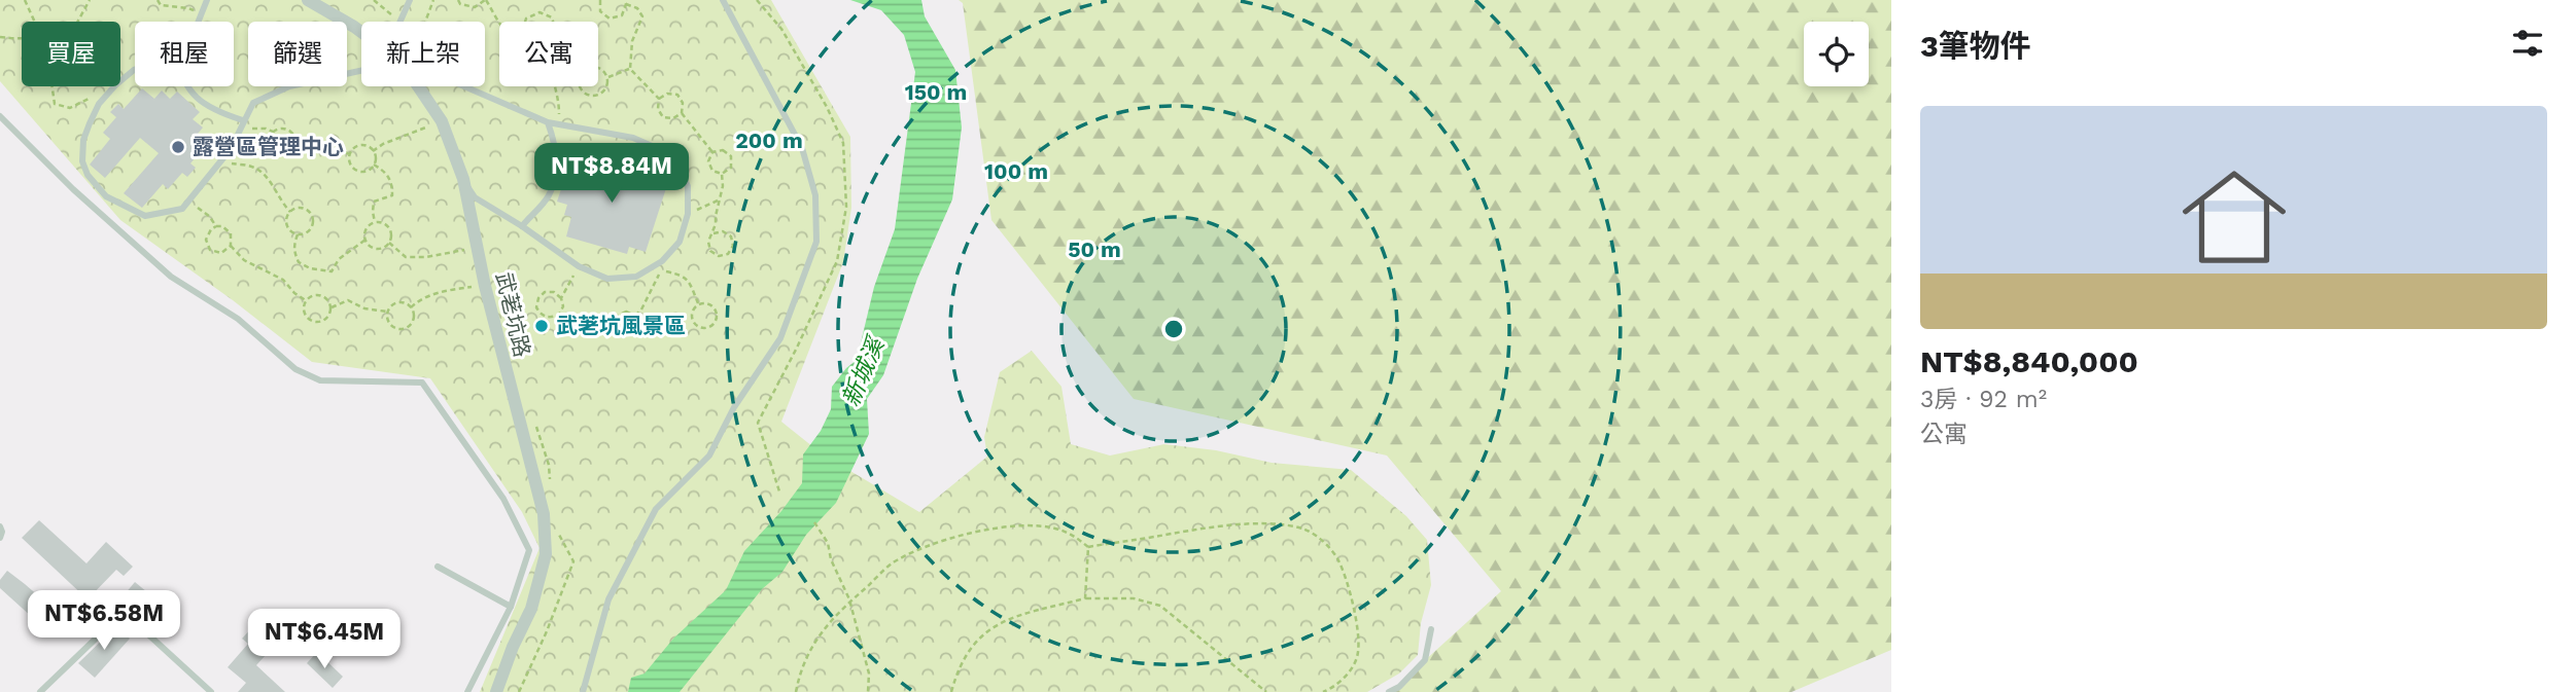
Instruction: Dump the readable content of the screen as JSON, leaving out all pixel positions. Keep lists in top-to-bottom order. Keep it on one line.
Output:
{"streets":{"street":["武荖坑路"]},"water":["新城溪"],"places":["露營區管理中心","武荖坑風景區"],"page":{"heading":"3筆物件","chip":["買屋","租屋","篩選","新上架","公寓"],"list":[{"name":"NT$8,840,000","note":"3房 · 92 m² · 公寓"}],"price":["NT$8.84M","NT$6.58M","NT$6.45M"]},"rings":["150 m","200 m","100 m","50 m"]}
